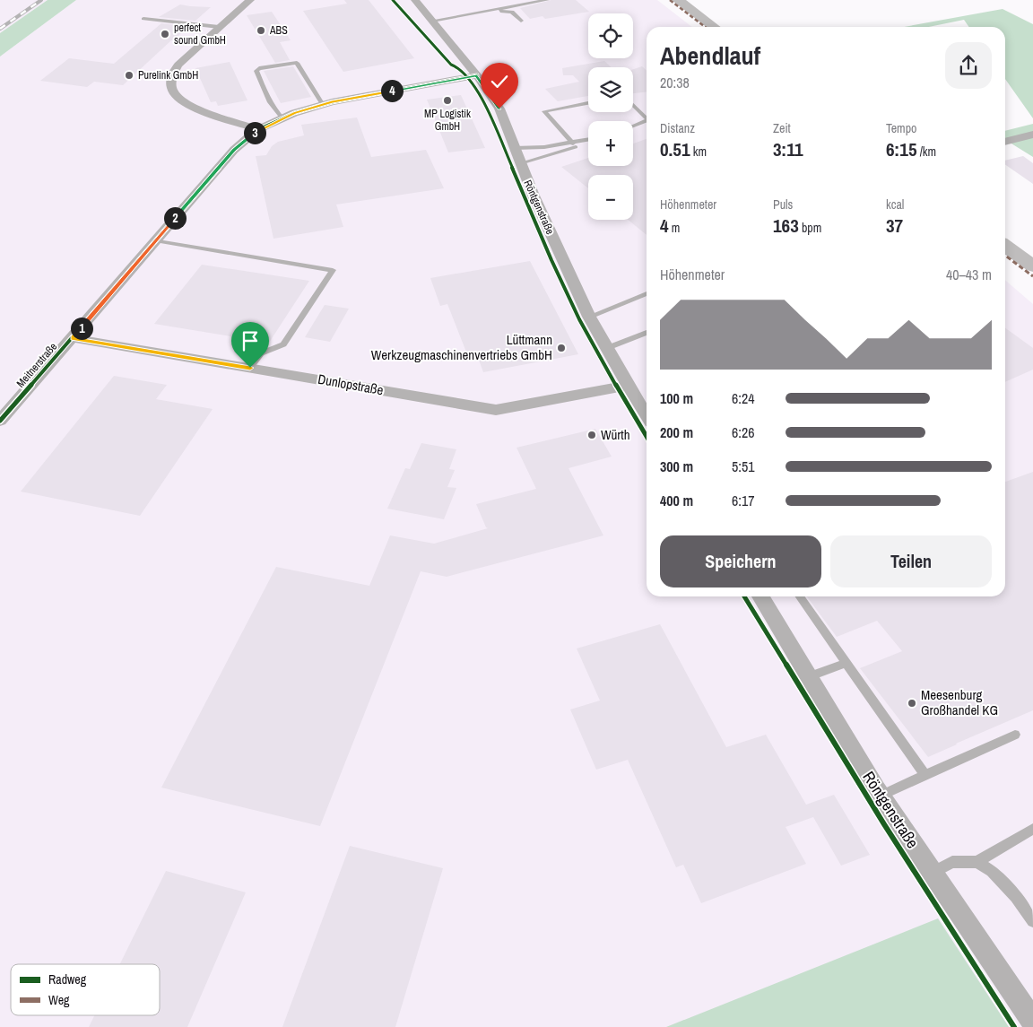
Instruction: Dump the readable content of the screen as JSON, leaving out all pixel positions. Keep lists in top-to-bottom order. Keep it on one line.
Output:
{"streets":{"street":["Röntgenstraße","Meitnerstraße","Dunlopstraße"]},"crossings":[["Röntgenstraße","Meitnerstraße"],["Röntgenstraße","Dunlopstraße"],["Meitnerstraße","Dunlopstraße"]],"places":["ABS","perfect sound GmbH","Purelink GmbH","MP Logistik GmbH","Lüttmann Werkzeugmaschinenvertriebs GmbH","Würth","Meesenburg Großhandel KG"],"legend":["Radweg","Weg"],"page":{"map_buttons":["+","−"],"heading":["Abendlauf","20:38"],"pins":["4","3","2","1"],"stats":[["Distanz","0.51 km"],["Zeit","3:11"],["Tempo","6:15 /km"],["Höhenmeter","4 m"],["Puls","163 bpm"],["kcal","37"]],"chart":["Höhenmeter","40–43 m"],"list":[{"name":"100 m","note":"6:24"},{"name":"200 m","note":"6:26"},{"name":"300 m","note":"5:51"},{"name":"400 m","note":"6:17"}],"buttons":["Speichern","Teilen"]}}
